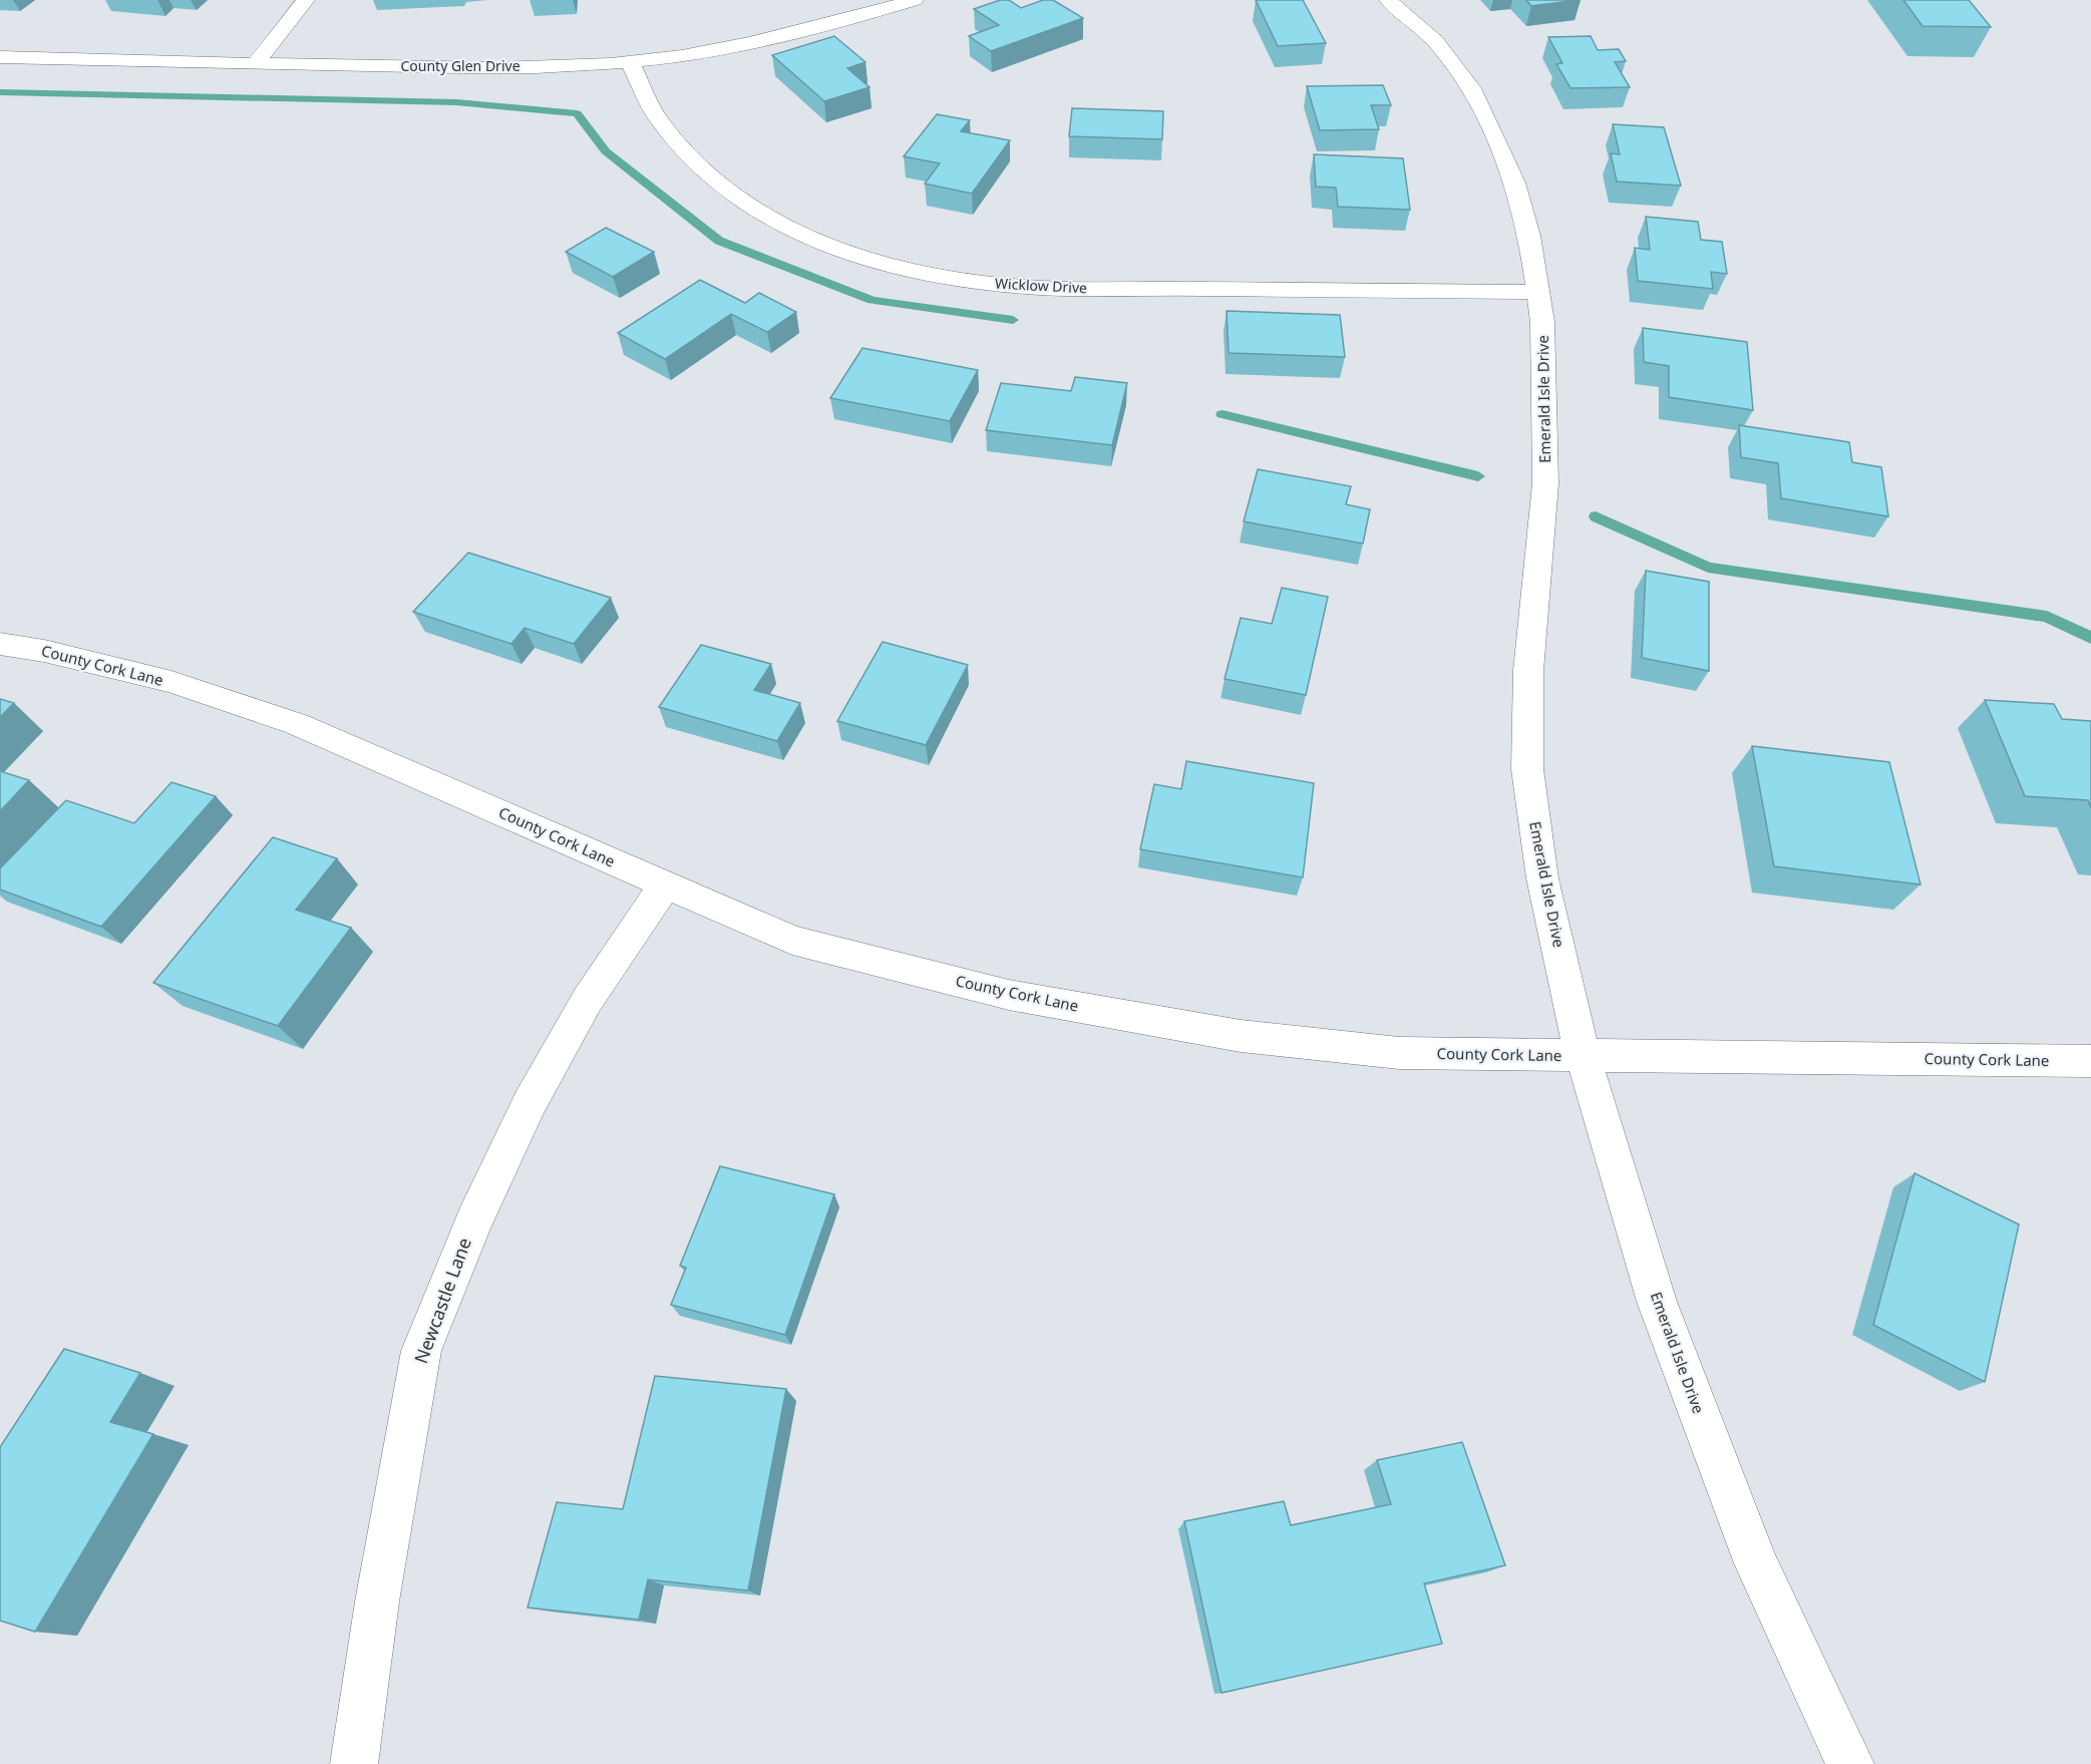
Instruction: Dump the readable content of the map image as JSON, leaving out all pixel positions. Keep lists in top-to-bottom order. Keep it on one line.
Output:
{"streets":{"street":["County Glen Drive","Wicklow Drive","Emerald Isle Drive","County Cork Lane","Newcastle Lane"]},"crossings":[["County Glen Drive","Wicklow Drive"],["Wicklow Drive","Emerald Isle Drive"],["Emerald Isle Drive","County Cork Lane"],["County Cork Lane","Newcastle Lane"]]}
